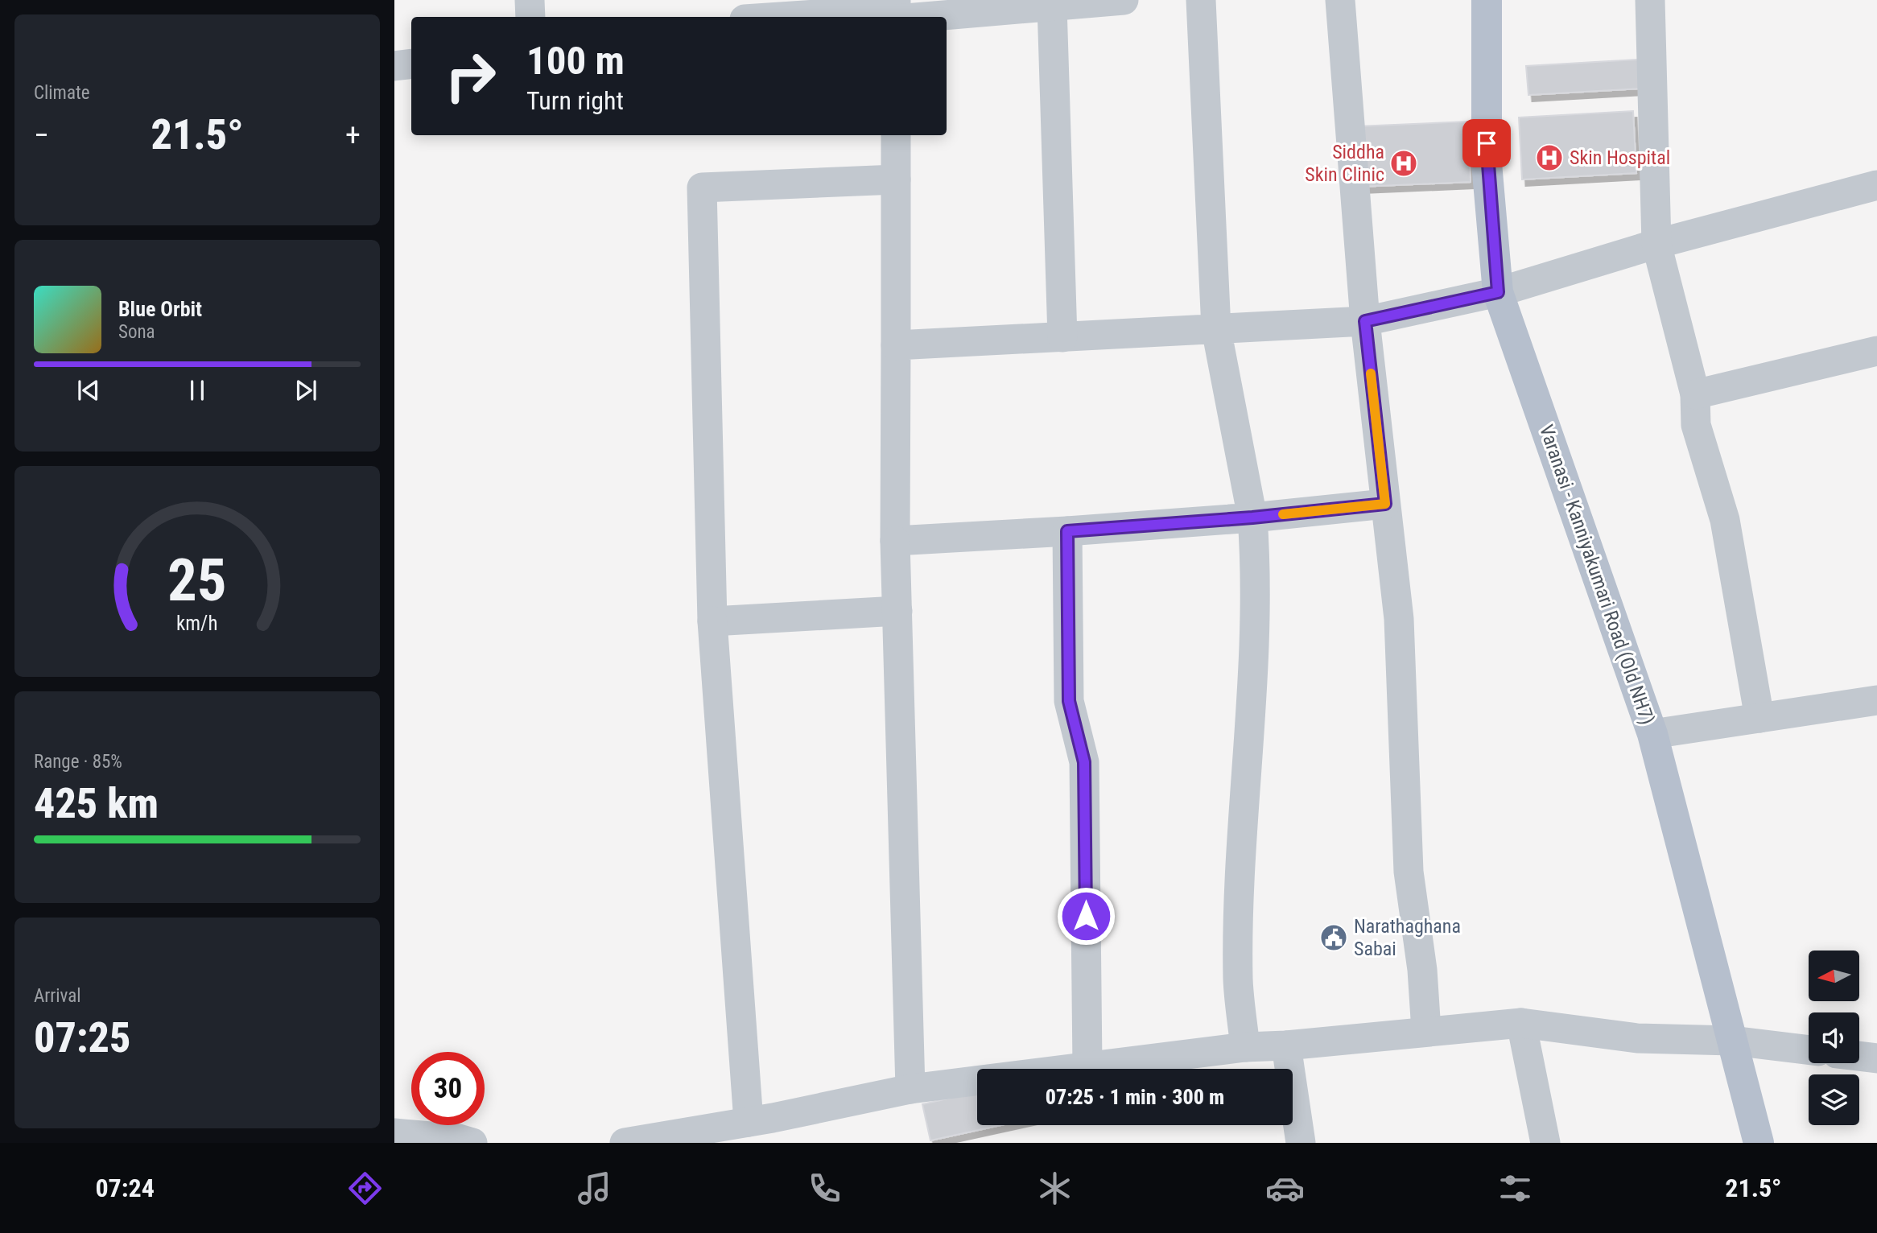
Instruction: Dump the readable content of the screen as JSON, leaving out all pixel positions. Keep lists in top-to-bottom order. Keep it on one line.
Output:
{"streets":{"main road":["Varanasi - Kanniyakumari Road (Old NH7)"]},"places":{"hospital":["Skin Hospital","Siddha Skin Clinic"],"public building":["Narathaghana Sabai"]},"north":"left","page":{"tile":["Climate",["Range · 85%","425 km"],["Arrival","07:25"]],"turn":["100 m","Turn right"],"heat":["−","21.5°","+"],"song":["Blue Orbit","Sona"],"limit":"30","trip":"07:25 · 1 min · 300 m","tabs":["07:24","21.5°"],"gauge":["25","km/h"]}}
